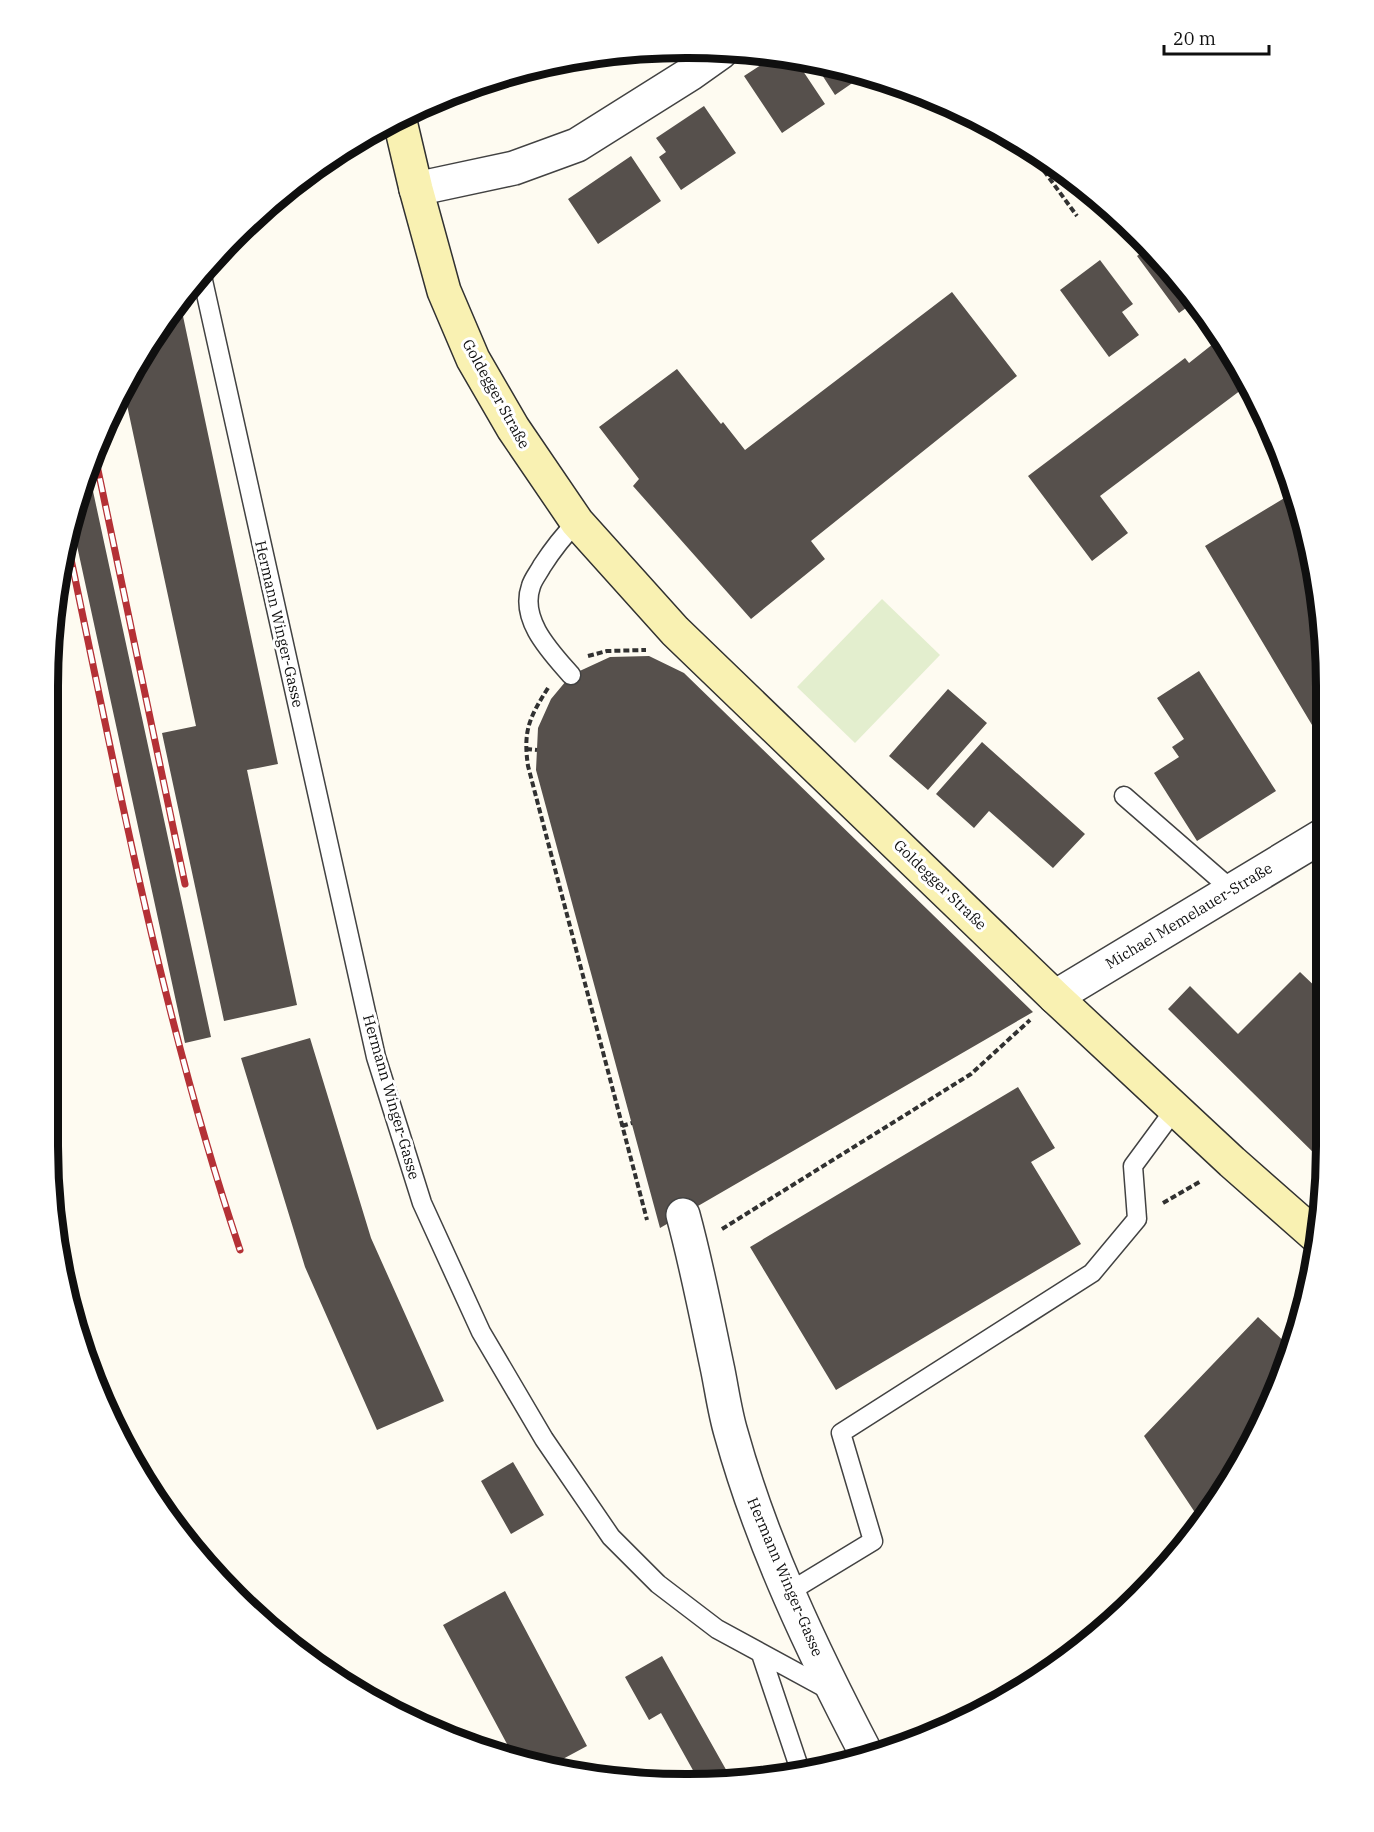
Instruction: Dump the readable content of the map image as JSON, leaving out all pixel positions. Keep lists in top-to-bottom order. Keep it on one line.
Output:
{"streets":{"main road":["Goldegger Straße"],"street":["Hermann Winger-Gasse","Michael Memelauer-Straße"]},"crossings":[["Goldegger Straße","Michael Memelauer-Straße"]],"scale_bar":"20 m"}
